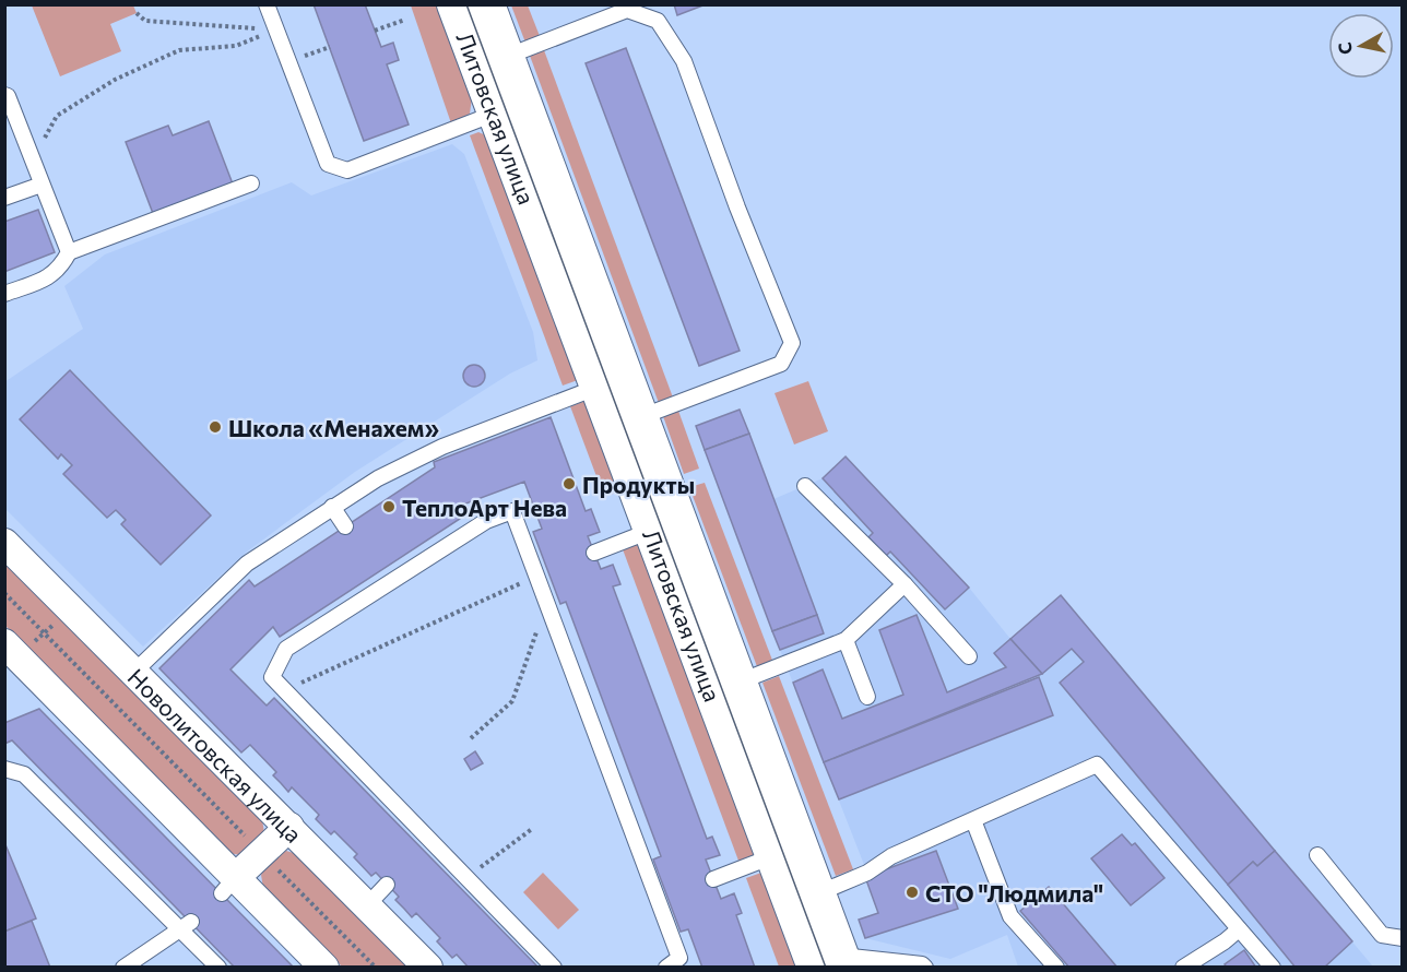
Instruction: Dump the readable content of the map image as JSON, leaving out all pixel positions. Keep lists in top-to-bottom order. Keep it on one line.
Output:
{"streets":{"street":["Литовская улица","Новолитовская улица"]},"places":["Школа «Менахем»","Продукты","ТеплоАрт Нева","СТО \"Людмила\""],"north":"left"}
